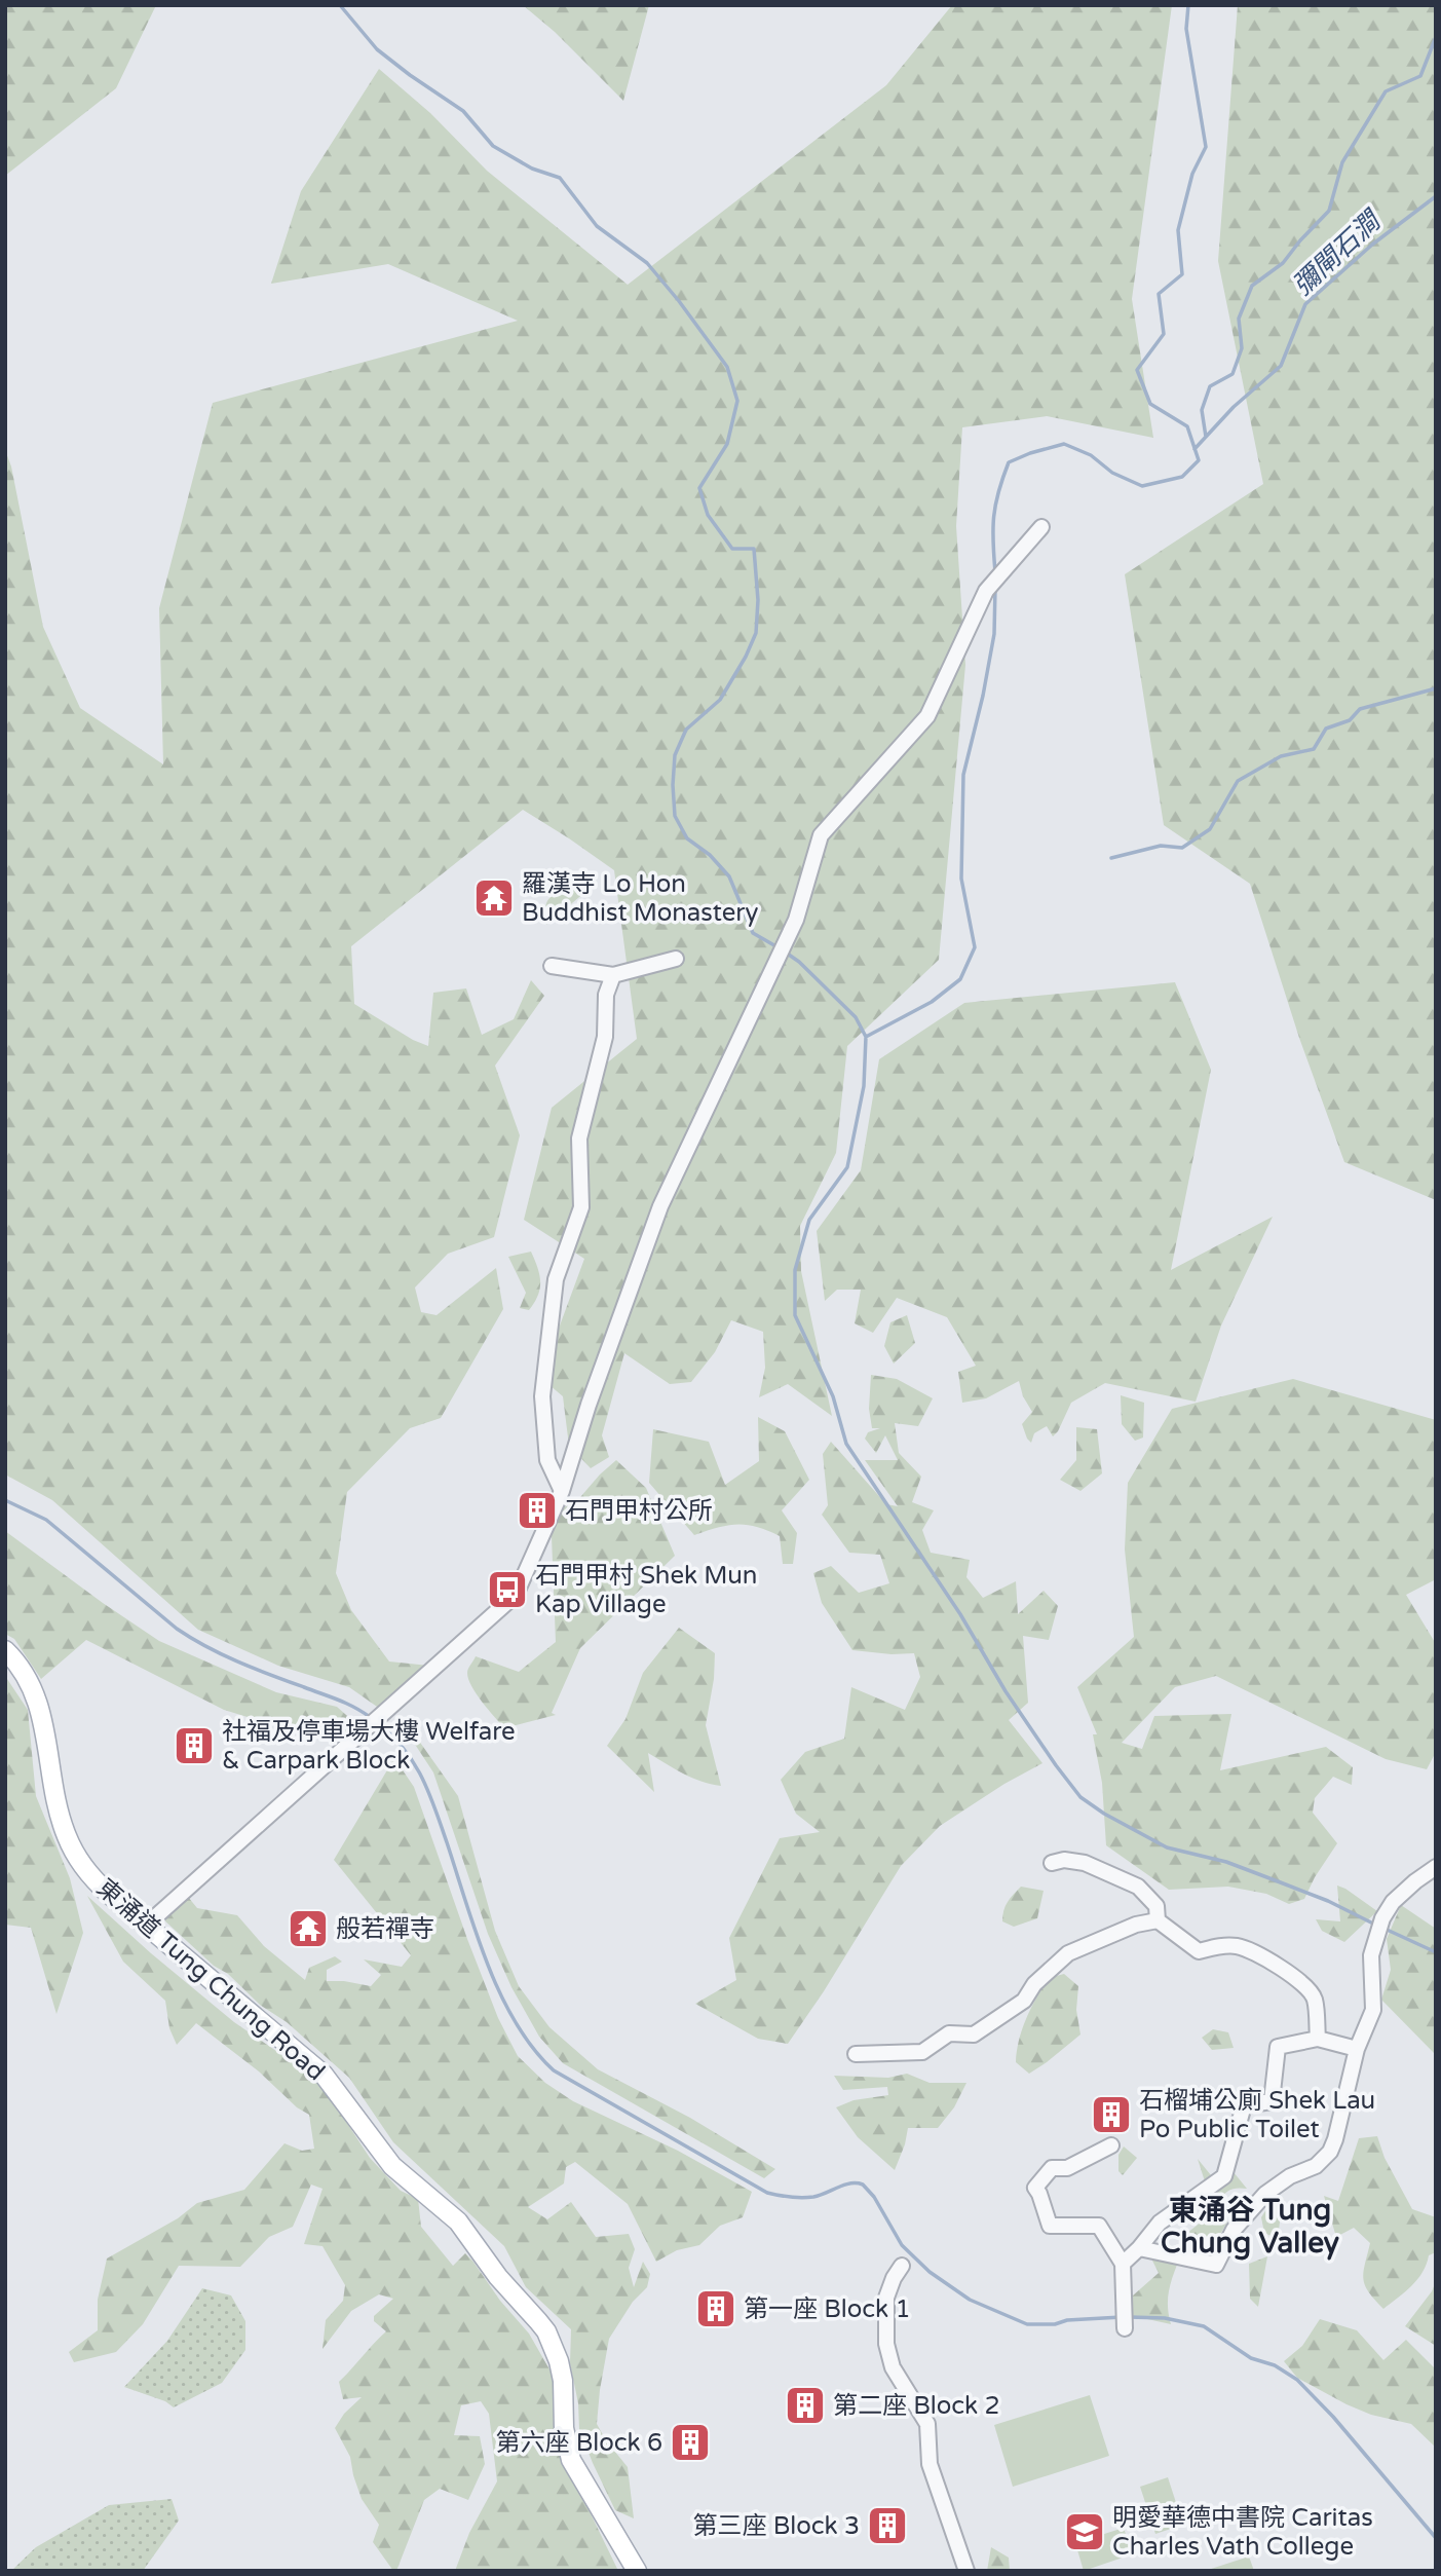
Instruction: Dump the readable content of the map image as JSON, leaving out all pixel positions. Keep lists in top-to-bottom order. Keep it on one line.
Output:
{"streets":{"main road":["東涌道 Tung Chung Road"]},"districts":["東涌谷 Tung Chung Valley"],"water":["彌閘石澗"],"places":{"temple":["羅漢寺 Lo Hon Buddhist Monastery","般若禪寺"],"building":["石門甲村公所","社福及停車場大樓 Welfare & Carpark Block","石榴埔公廁 Shek Lau Po Public Toilet","第一座 Block 1","第二座 Block 2","第六座 Block 6","第三座 Block 3"],"bus stop":["石門甲村 Shek Mun Kap Village"],"school or university":["明愛華德中書院 Caritas Charles Vath College"]}}
